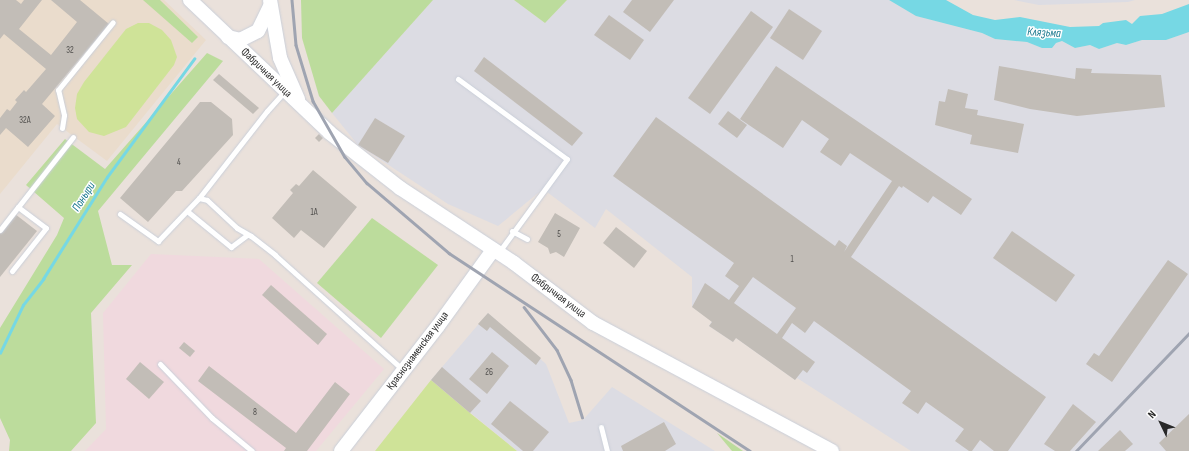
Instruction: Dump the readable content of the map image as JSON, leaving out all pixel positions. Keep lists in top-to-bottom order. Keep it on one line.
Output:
{"streets":{"street":["Фабричная улица","Краснознаменская улица"]},"crossings":[["Фабричная улица","Краснознаменская улица"]],"water":["Клязьма","Поныри"],"house_numbers":["32","32А","4","1А","5","1","26","8"],"north":"top left"}
